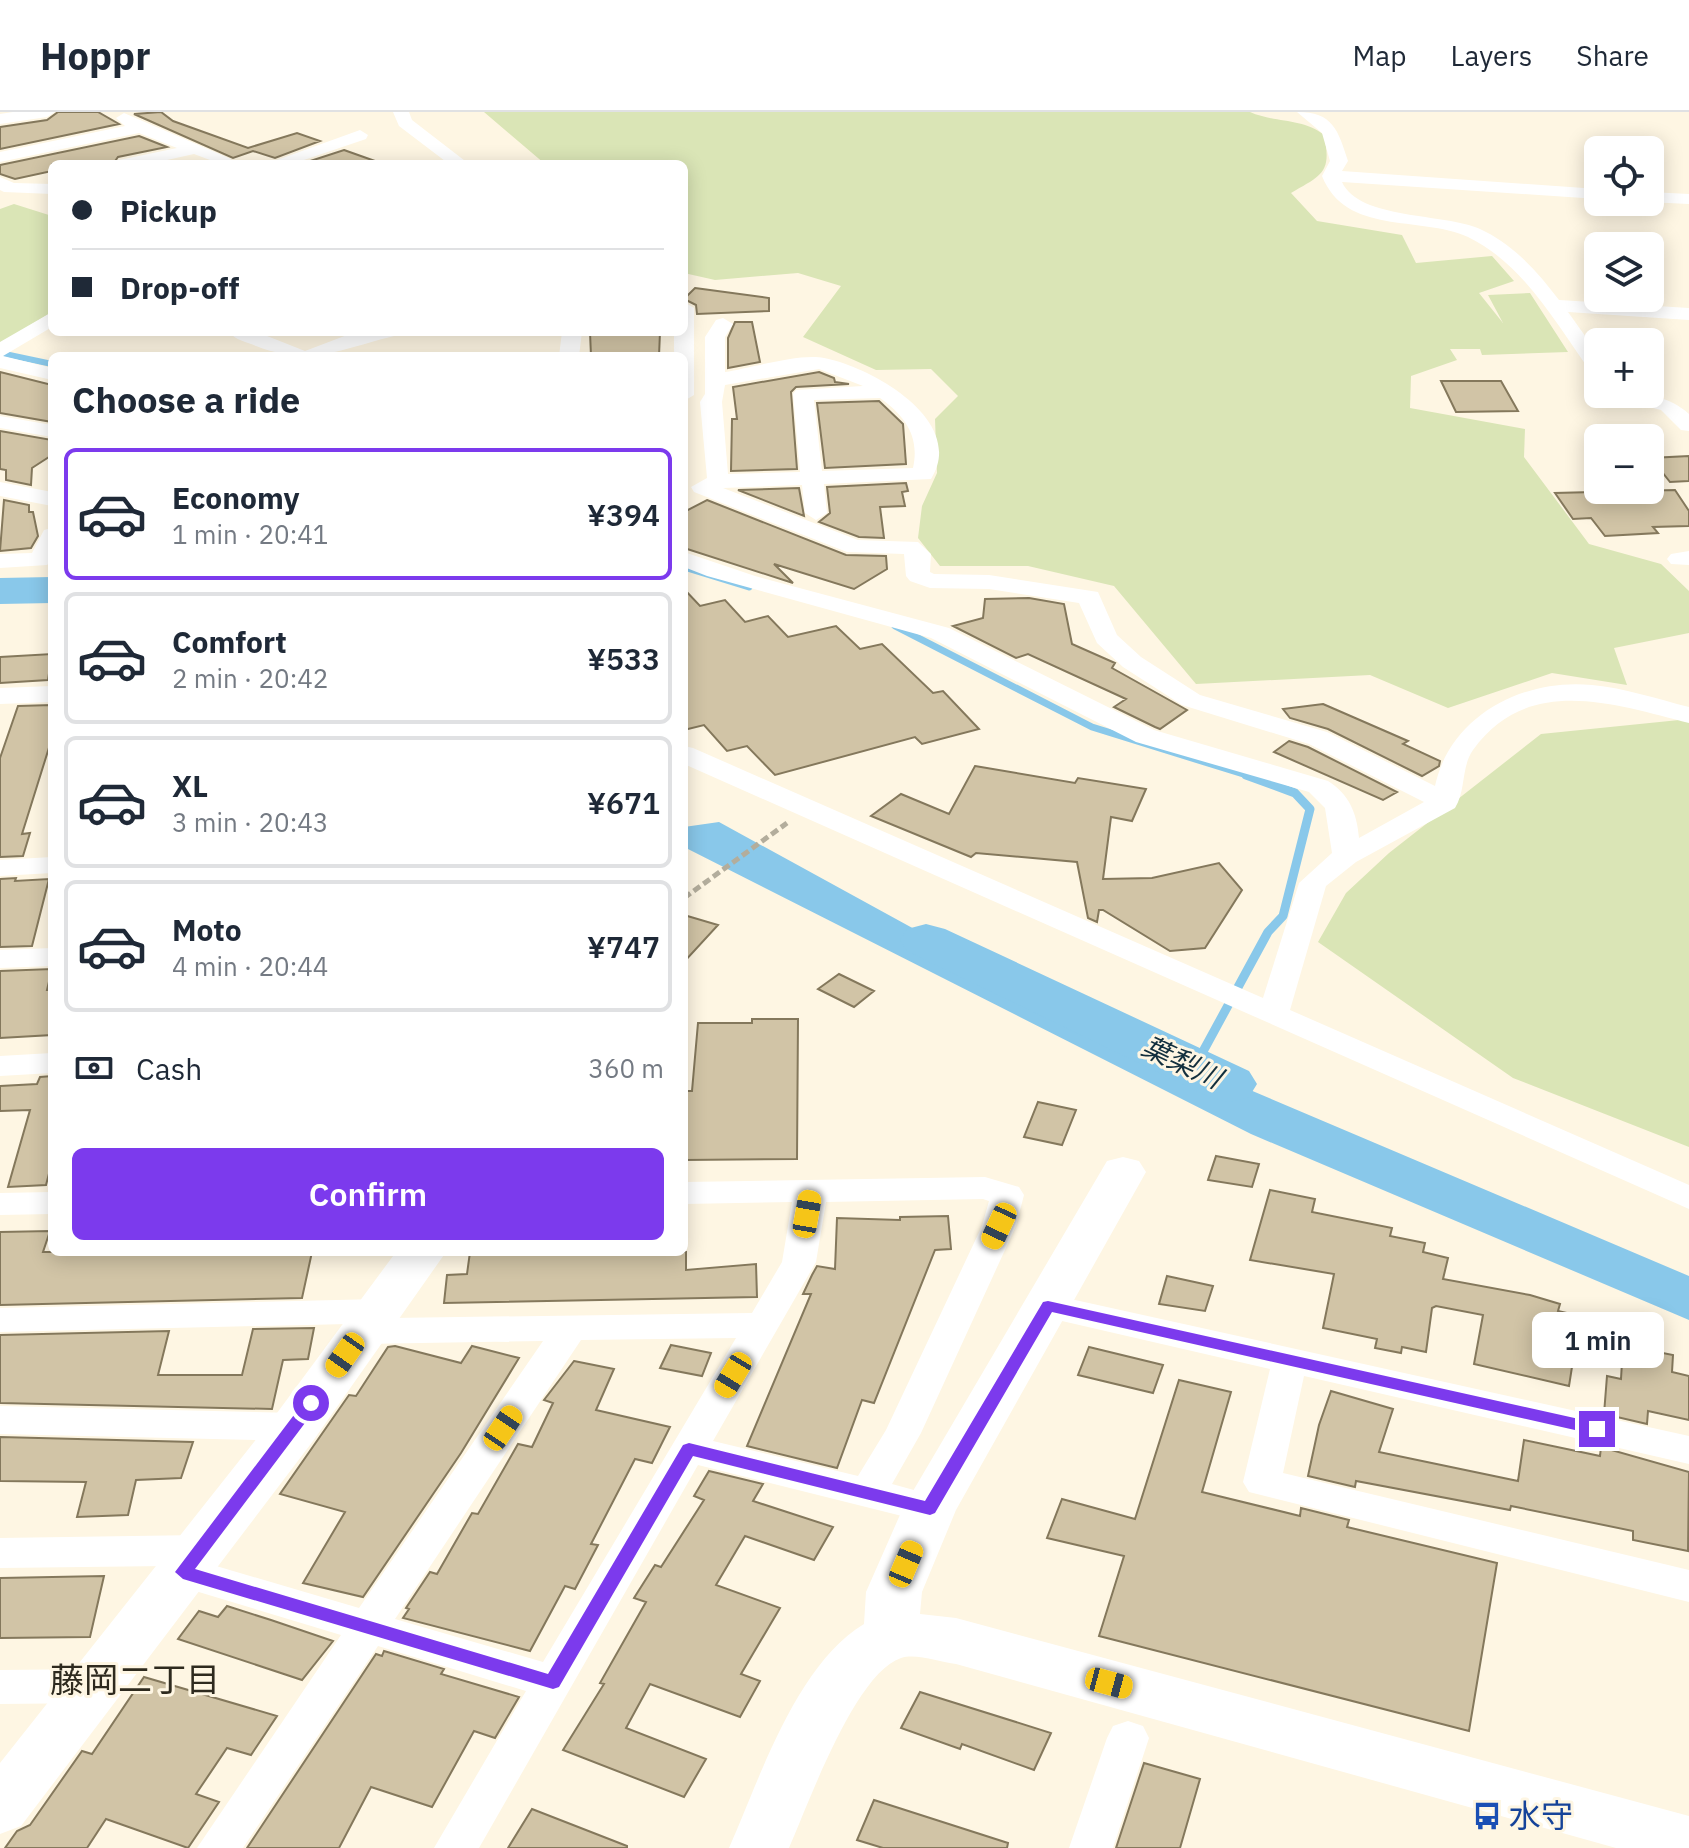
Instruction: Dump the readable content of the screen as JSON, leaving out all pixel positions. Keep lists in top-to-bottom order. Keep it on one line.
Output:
{"districts":["藤岡二丁目"],"water":["葉梨川"],"places":{"bus stop":["水守"]},"page":{"header":"Hoppr","nav":["Map","Layers","Share"],"map_buttons":["+","−"],"banner":["Pickup","Drop-off"],"heading":"Choose a ride","list":[{"name":"Economy","note":"1 min · 20:41","value":"¥394"},{"name":"Comfort","note":"2 min · 20:42","value":"¥533"},{"name":"XL","note":"3 min · 20:43","value":"¥671"},{"name":"Moto","note":"4 min · 20:44","value":"¥747"}],"pay":["Cash","360 m"],"buttons":"Confirm","bubble":"1 min"}}
